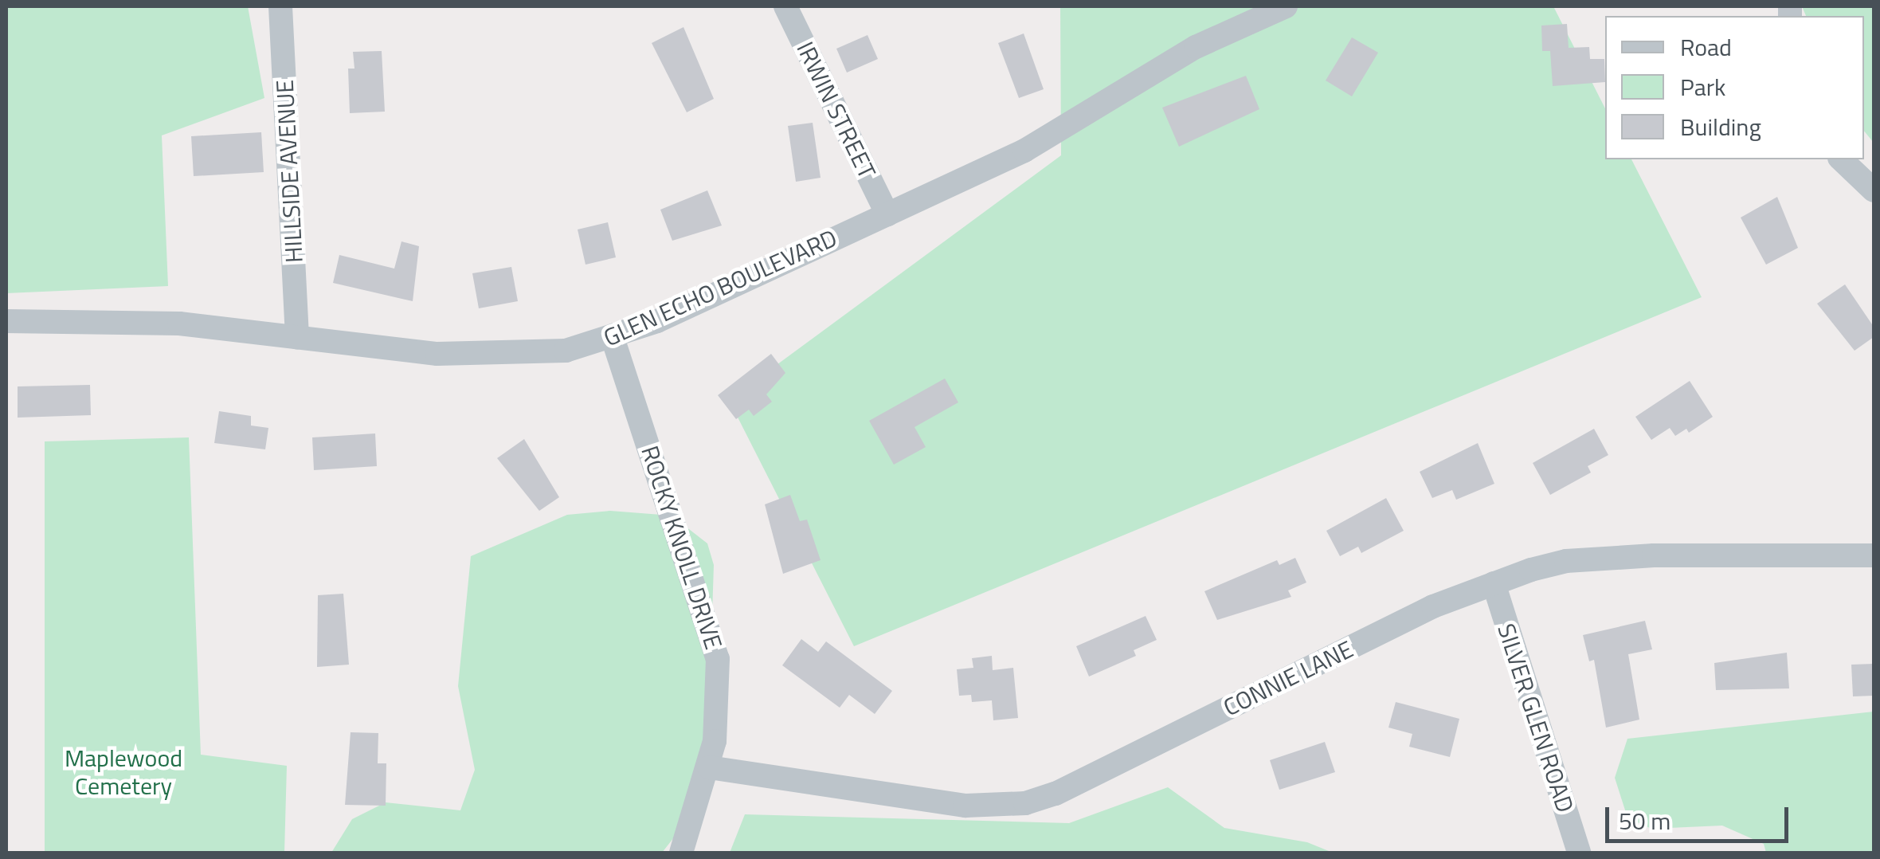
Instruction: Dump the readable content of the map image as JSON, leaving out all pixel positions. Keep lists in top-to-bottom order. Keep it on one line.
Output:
{"streets":{"street":["IRWIN STREET","HILLSIDE AVENUE","GLEN ECHO BOULEVARD","ROCKY KNOLL DRIVE","CONNIE LANE","SILVER GLEN ROAD"]},"crossings":[["IRWIN STREET","GLEN ECHO BOULEVARD"],["HILLSIDE AVENUE","GLEN ECHO BOULEVARD"],["GLEN ECHO BOULEVARD","ROCKY KNOLL DRIVE"],["ROCKY KNOLL DRIVE","CONNIE LANE"],["CONNIE LANE","SILVER GLEN ROAD"]],"parks":["Maplewood Cemetery"],"legend":["Road","Park","Building"],"scale_bar":"50 m"}
